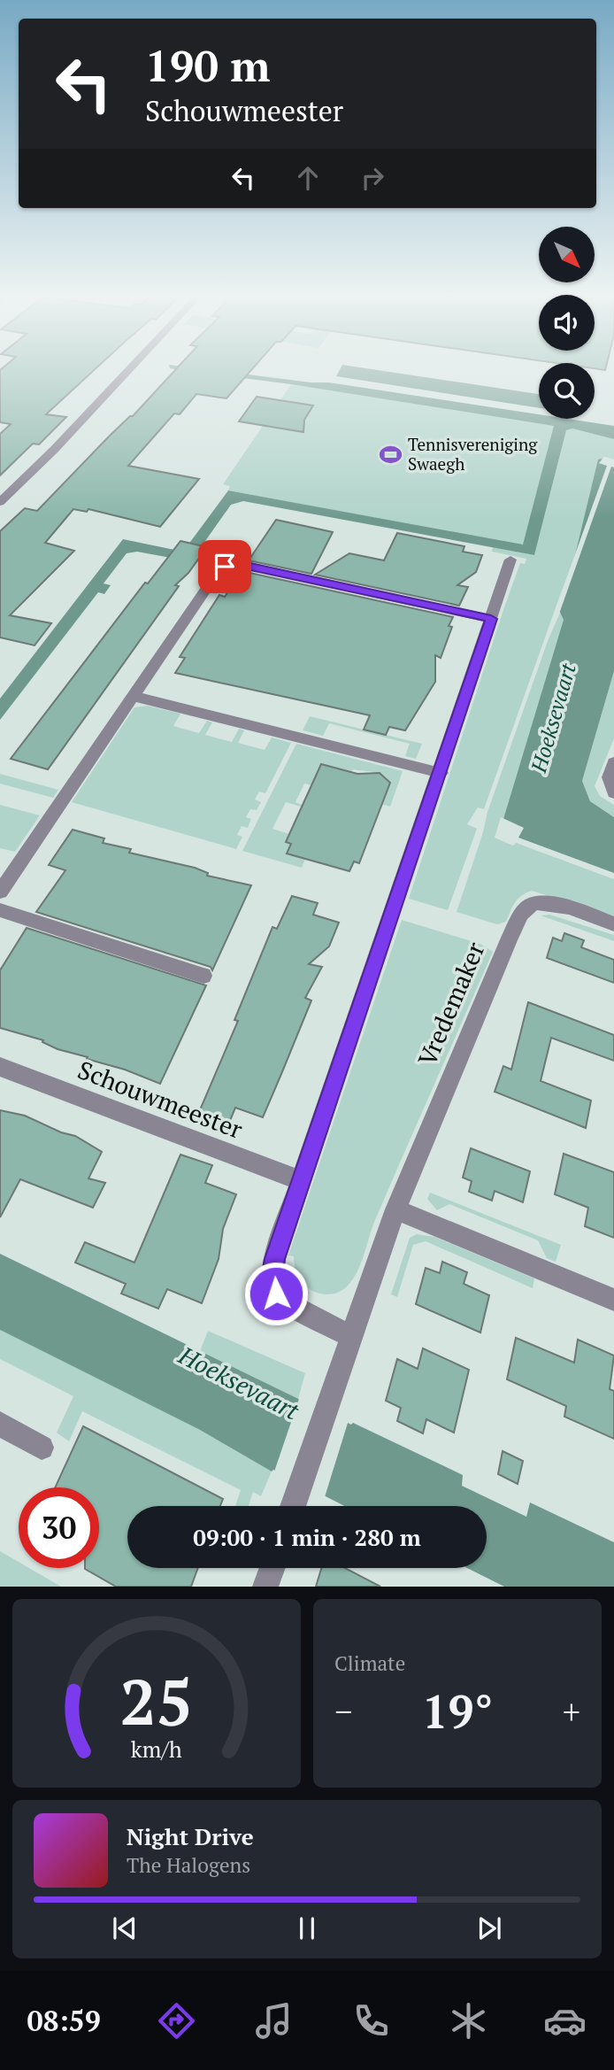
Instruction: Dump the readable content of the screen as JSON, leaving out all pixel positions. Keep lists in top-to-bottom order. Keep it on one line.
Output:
{"streets":{"street":["Vredemaker","Schouwmeester"]},"water":["Hoeksevaart"],"places":{"sports":["Tennisvereniging Swaegh"]},"north":"bottom right","page":{"turn":["190 m","Schouwmeester"],"limit":"30","trip":"09:00 · 1 min · 280 m","tile":"Climate","heat":["−","19°","+"],"song":["Night Drive","The Halogens"],"tabs":"08:59","gauge":["25","km/h"]}}
